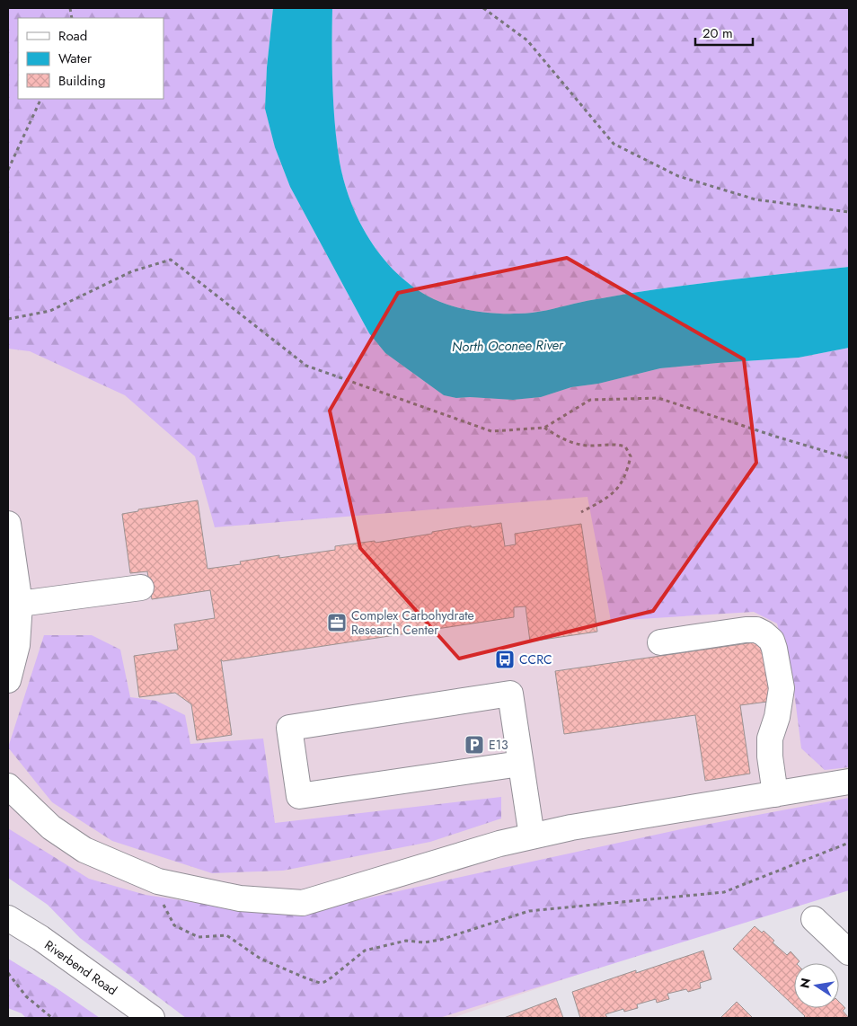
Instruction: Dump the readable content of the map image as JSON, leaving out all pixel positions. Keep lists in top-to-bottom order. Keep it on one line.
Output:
{"streets":{"street":["Riverbend Road"]},"water":["North Oconee River"],"places":{"office":["Complex Carbohydrate Research Center"],"bus stop":["CCRC"],"parking":["E13"]},"legend":["Road","Water","Building"],"scale_bar":"20 m","north":"left"}
